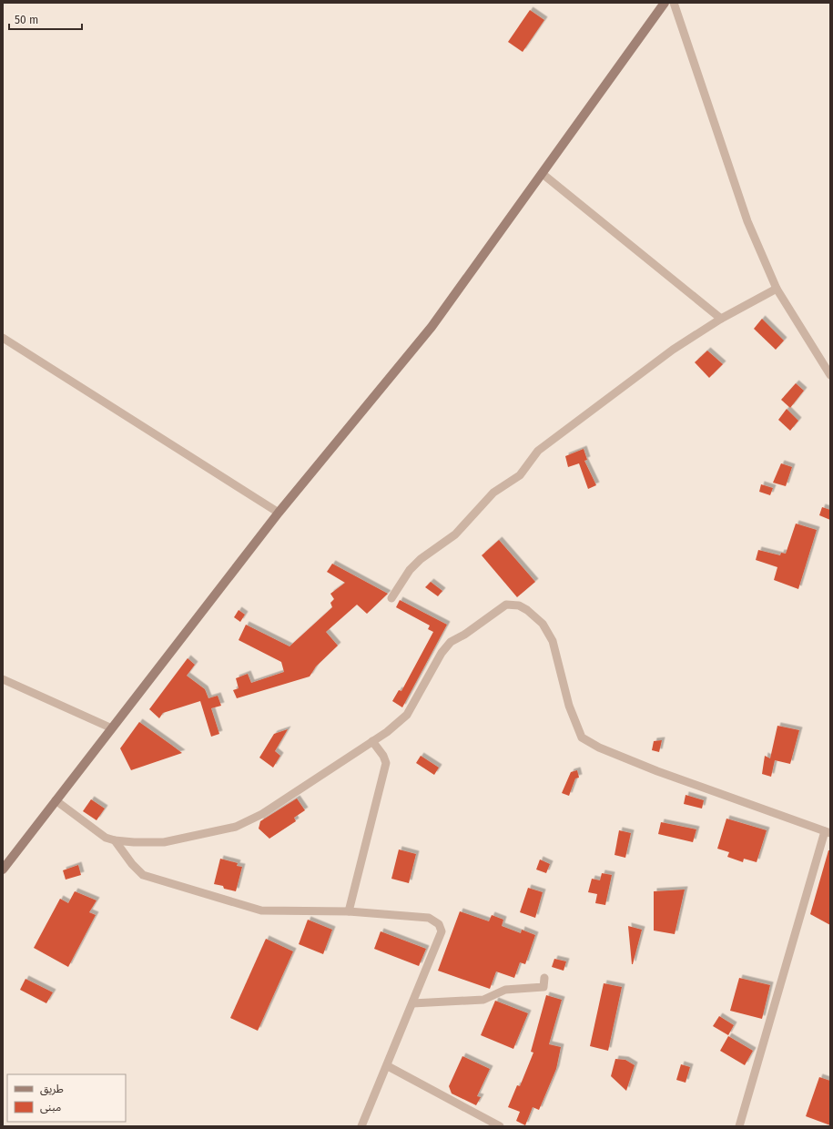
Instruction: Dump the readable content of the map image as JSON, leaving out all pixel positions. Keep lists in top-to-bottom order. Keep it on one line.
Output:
{"legend":["طريق","مبنى"],"scale_bar":"50 m"}
